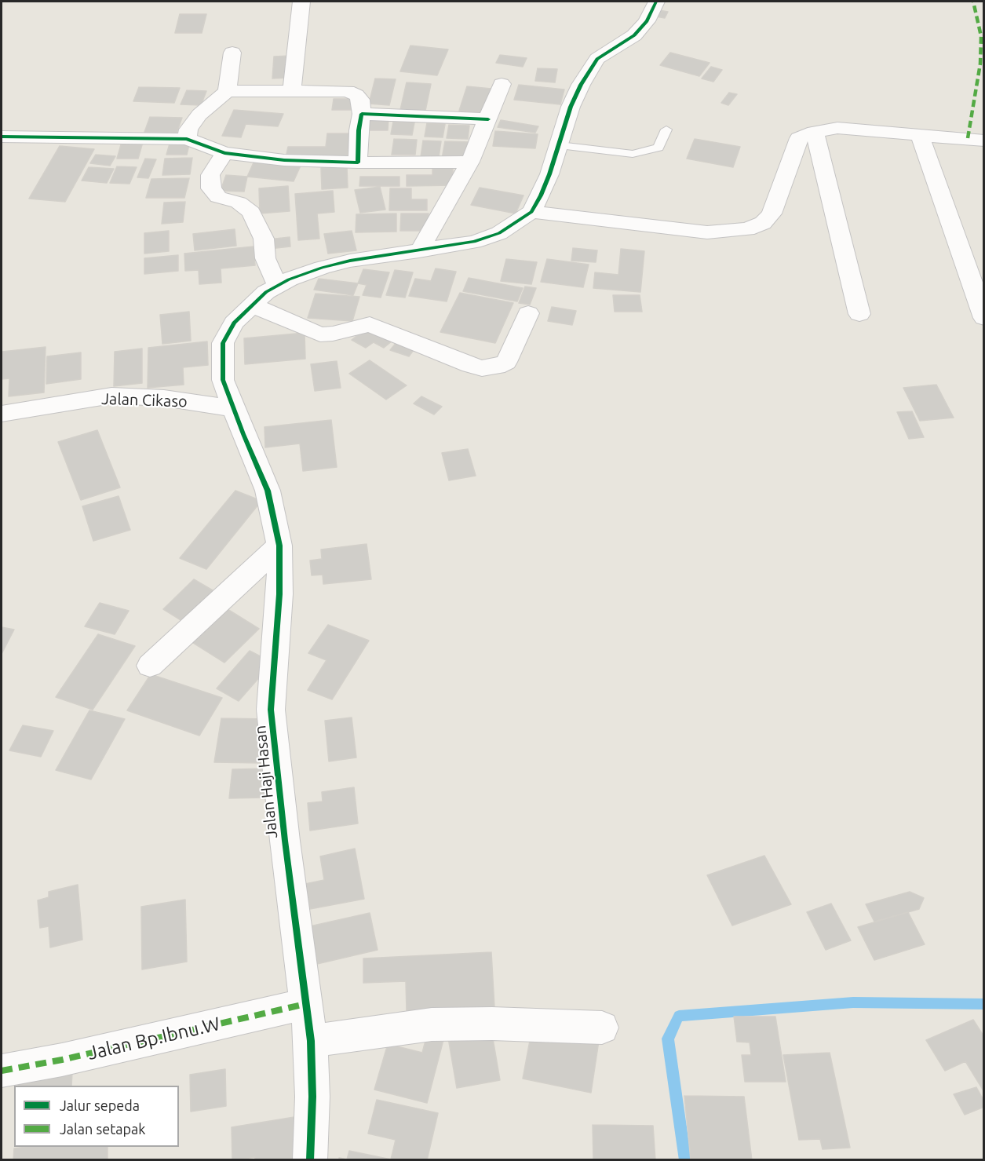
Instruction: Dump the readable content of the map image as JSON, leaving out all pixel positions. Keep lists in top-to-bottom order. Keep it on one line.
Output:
{"streets":{"street":["Jalan Cikaso","Jalan Haji Hasan","Jalan Bp.Ibnu.W"]},"crossings":[["Jalan Cikaso","Jalan Haji Hasan"],["Jalan Haji Hasan","Jalan Bp.Ibnu.W"]],"legend":["Jalur sepeda","Jalan setapak"]}
